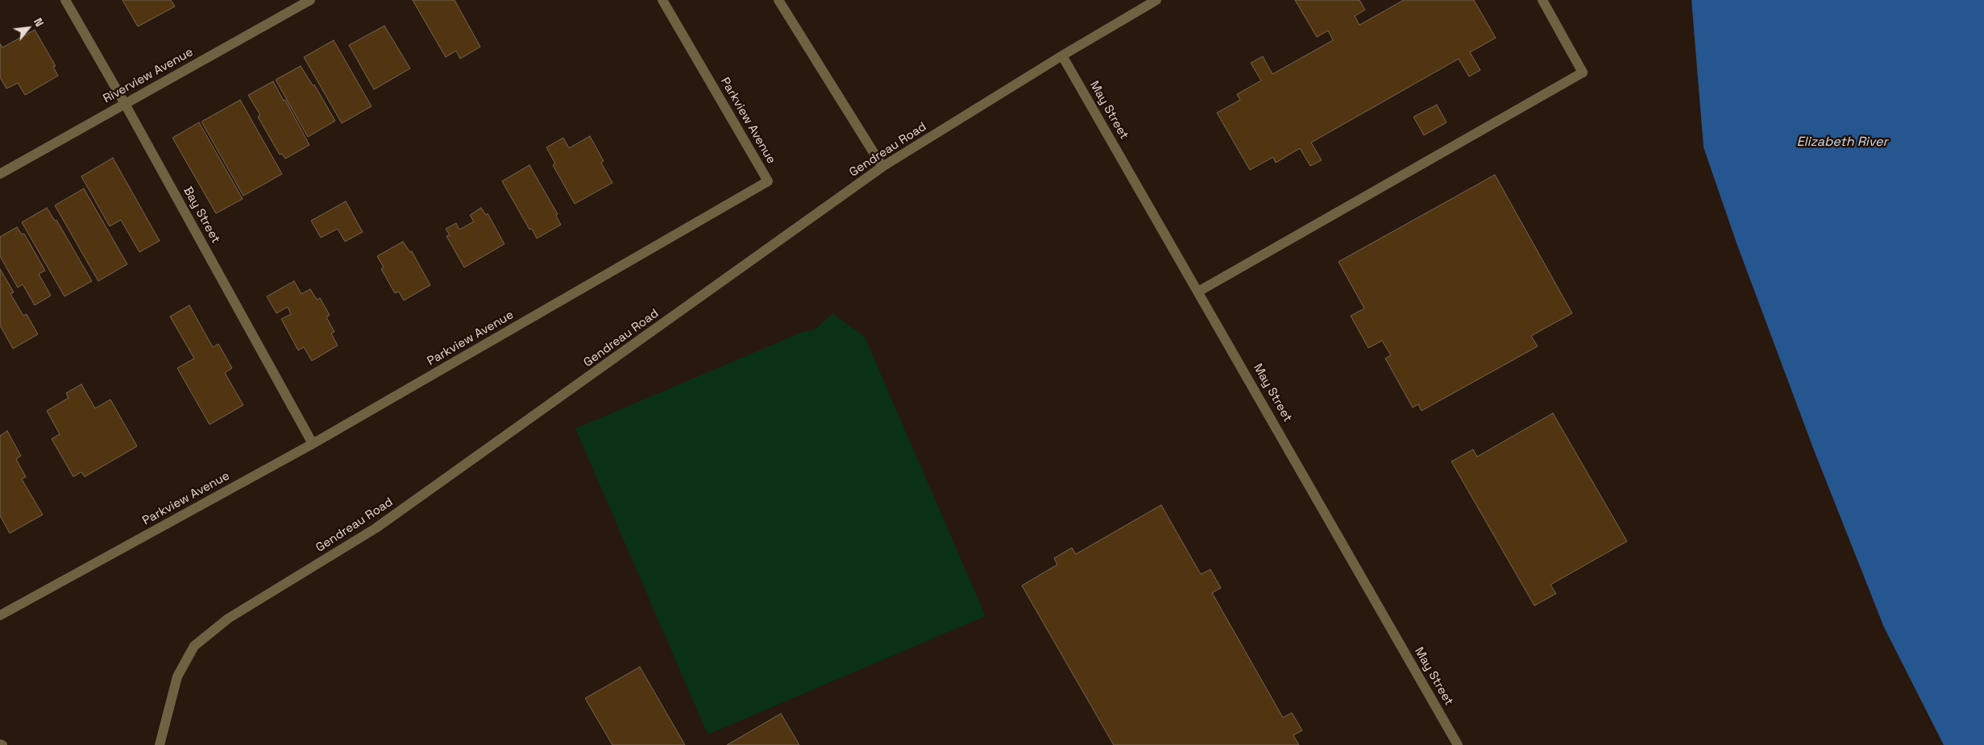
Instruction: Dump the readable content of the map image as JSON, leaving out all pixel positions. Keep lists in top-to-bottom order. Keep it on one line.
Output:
{"streets":{"street":["Riverview Avenue","May Street","Parkview Avenue","Gendreau Road","Bay Street"]},"crossings":[["Riverview Avenue","Bay Street"],["May Street","Gendreau Road"],["Parkview Avenue","Bay Street"]],"water":["Elizabeth River"],"north":"top right"}
